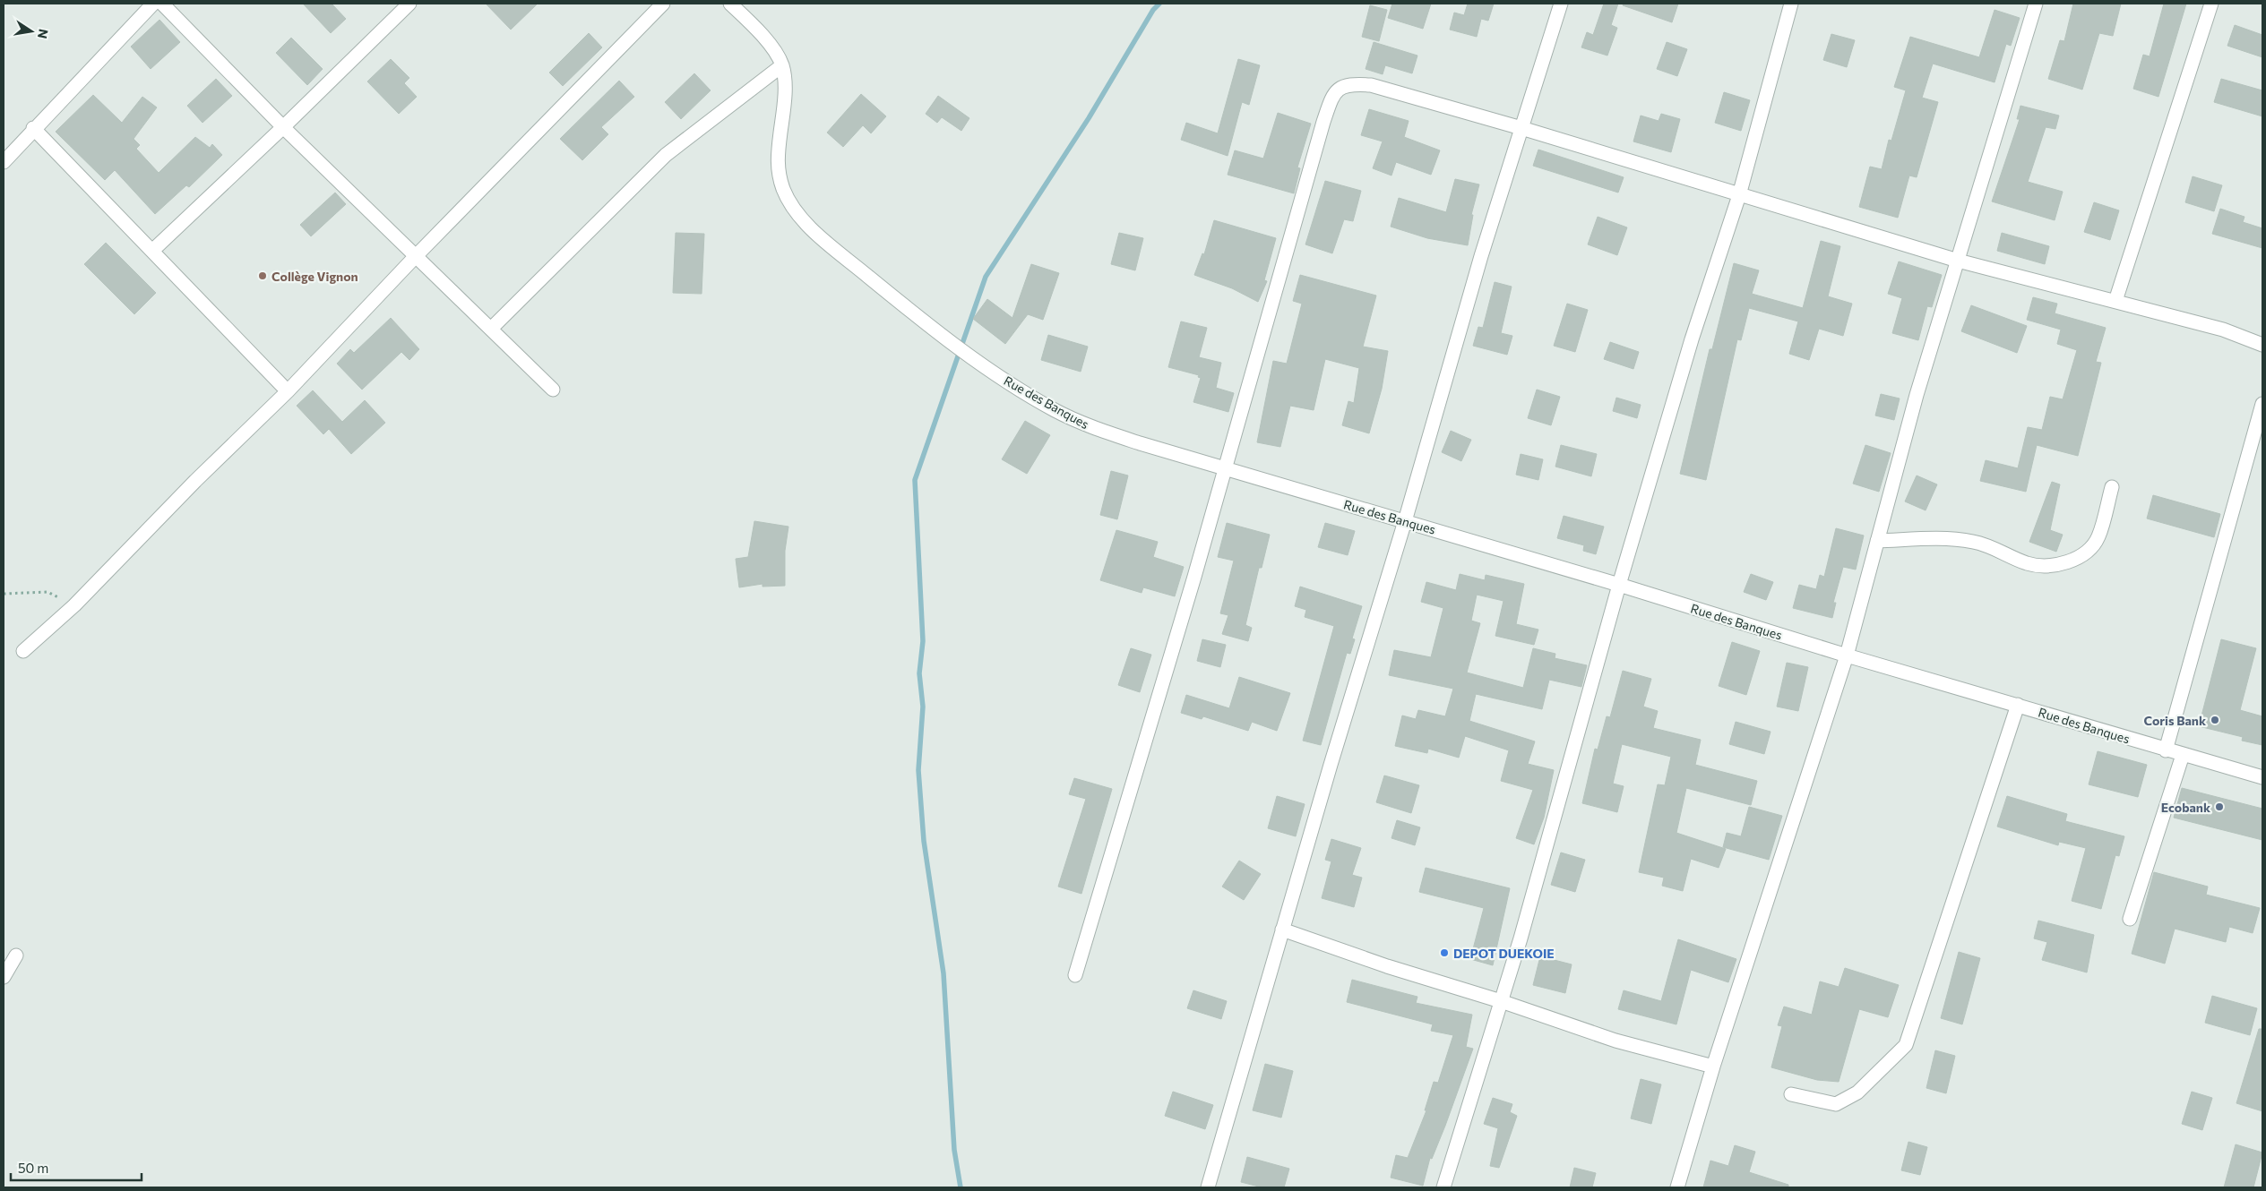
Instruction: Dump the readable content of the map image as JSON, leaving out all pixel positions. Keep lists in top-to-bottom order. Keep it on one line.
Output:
{"streets":{"street":["Rue des Banques"]},"places":["Collège Vignon","Coris Bank","Ecobank","DEPOT DUEKOIE"],"scale_bar":"50 m","north":"right"}
